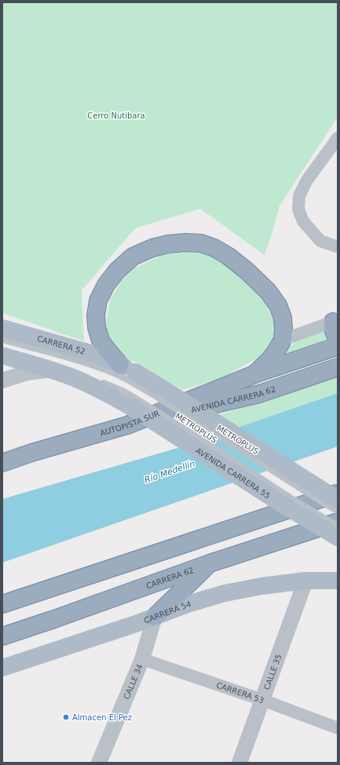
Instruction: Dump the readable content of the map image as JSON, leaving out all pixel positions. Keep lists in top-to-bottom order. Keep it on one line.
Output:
{"streets":{"highway":["AVENIDA CARRERA 62","AUTOPISTA SUR","CARRERA 62"],"main road":["CARRERA 52","AVENIDA CARRERA 55","CARRERA 54"],"street":["CALLE 35","CALLE 34","CARRERA 53"],"lane":["METROPLÚS","METROPLUS"]},"crossings":[["CARRERA 52","METROPLUS"],["AVENIDA CARRERA 62","AUTOPISTA SUR"],["CARRERA 54","CALLE 35"],["CARRERA 54","CALLE 34"],["CALLE 35","CARRERA 53"],["CALLE 34","CARRERA 53"]],"water":["Río Medellín"],"parks":["Cerro Nutibara"],"places":["Almacen El Pez"]}
